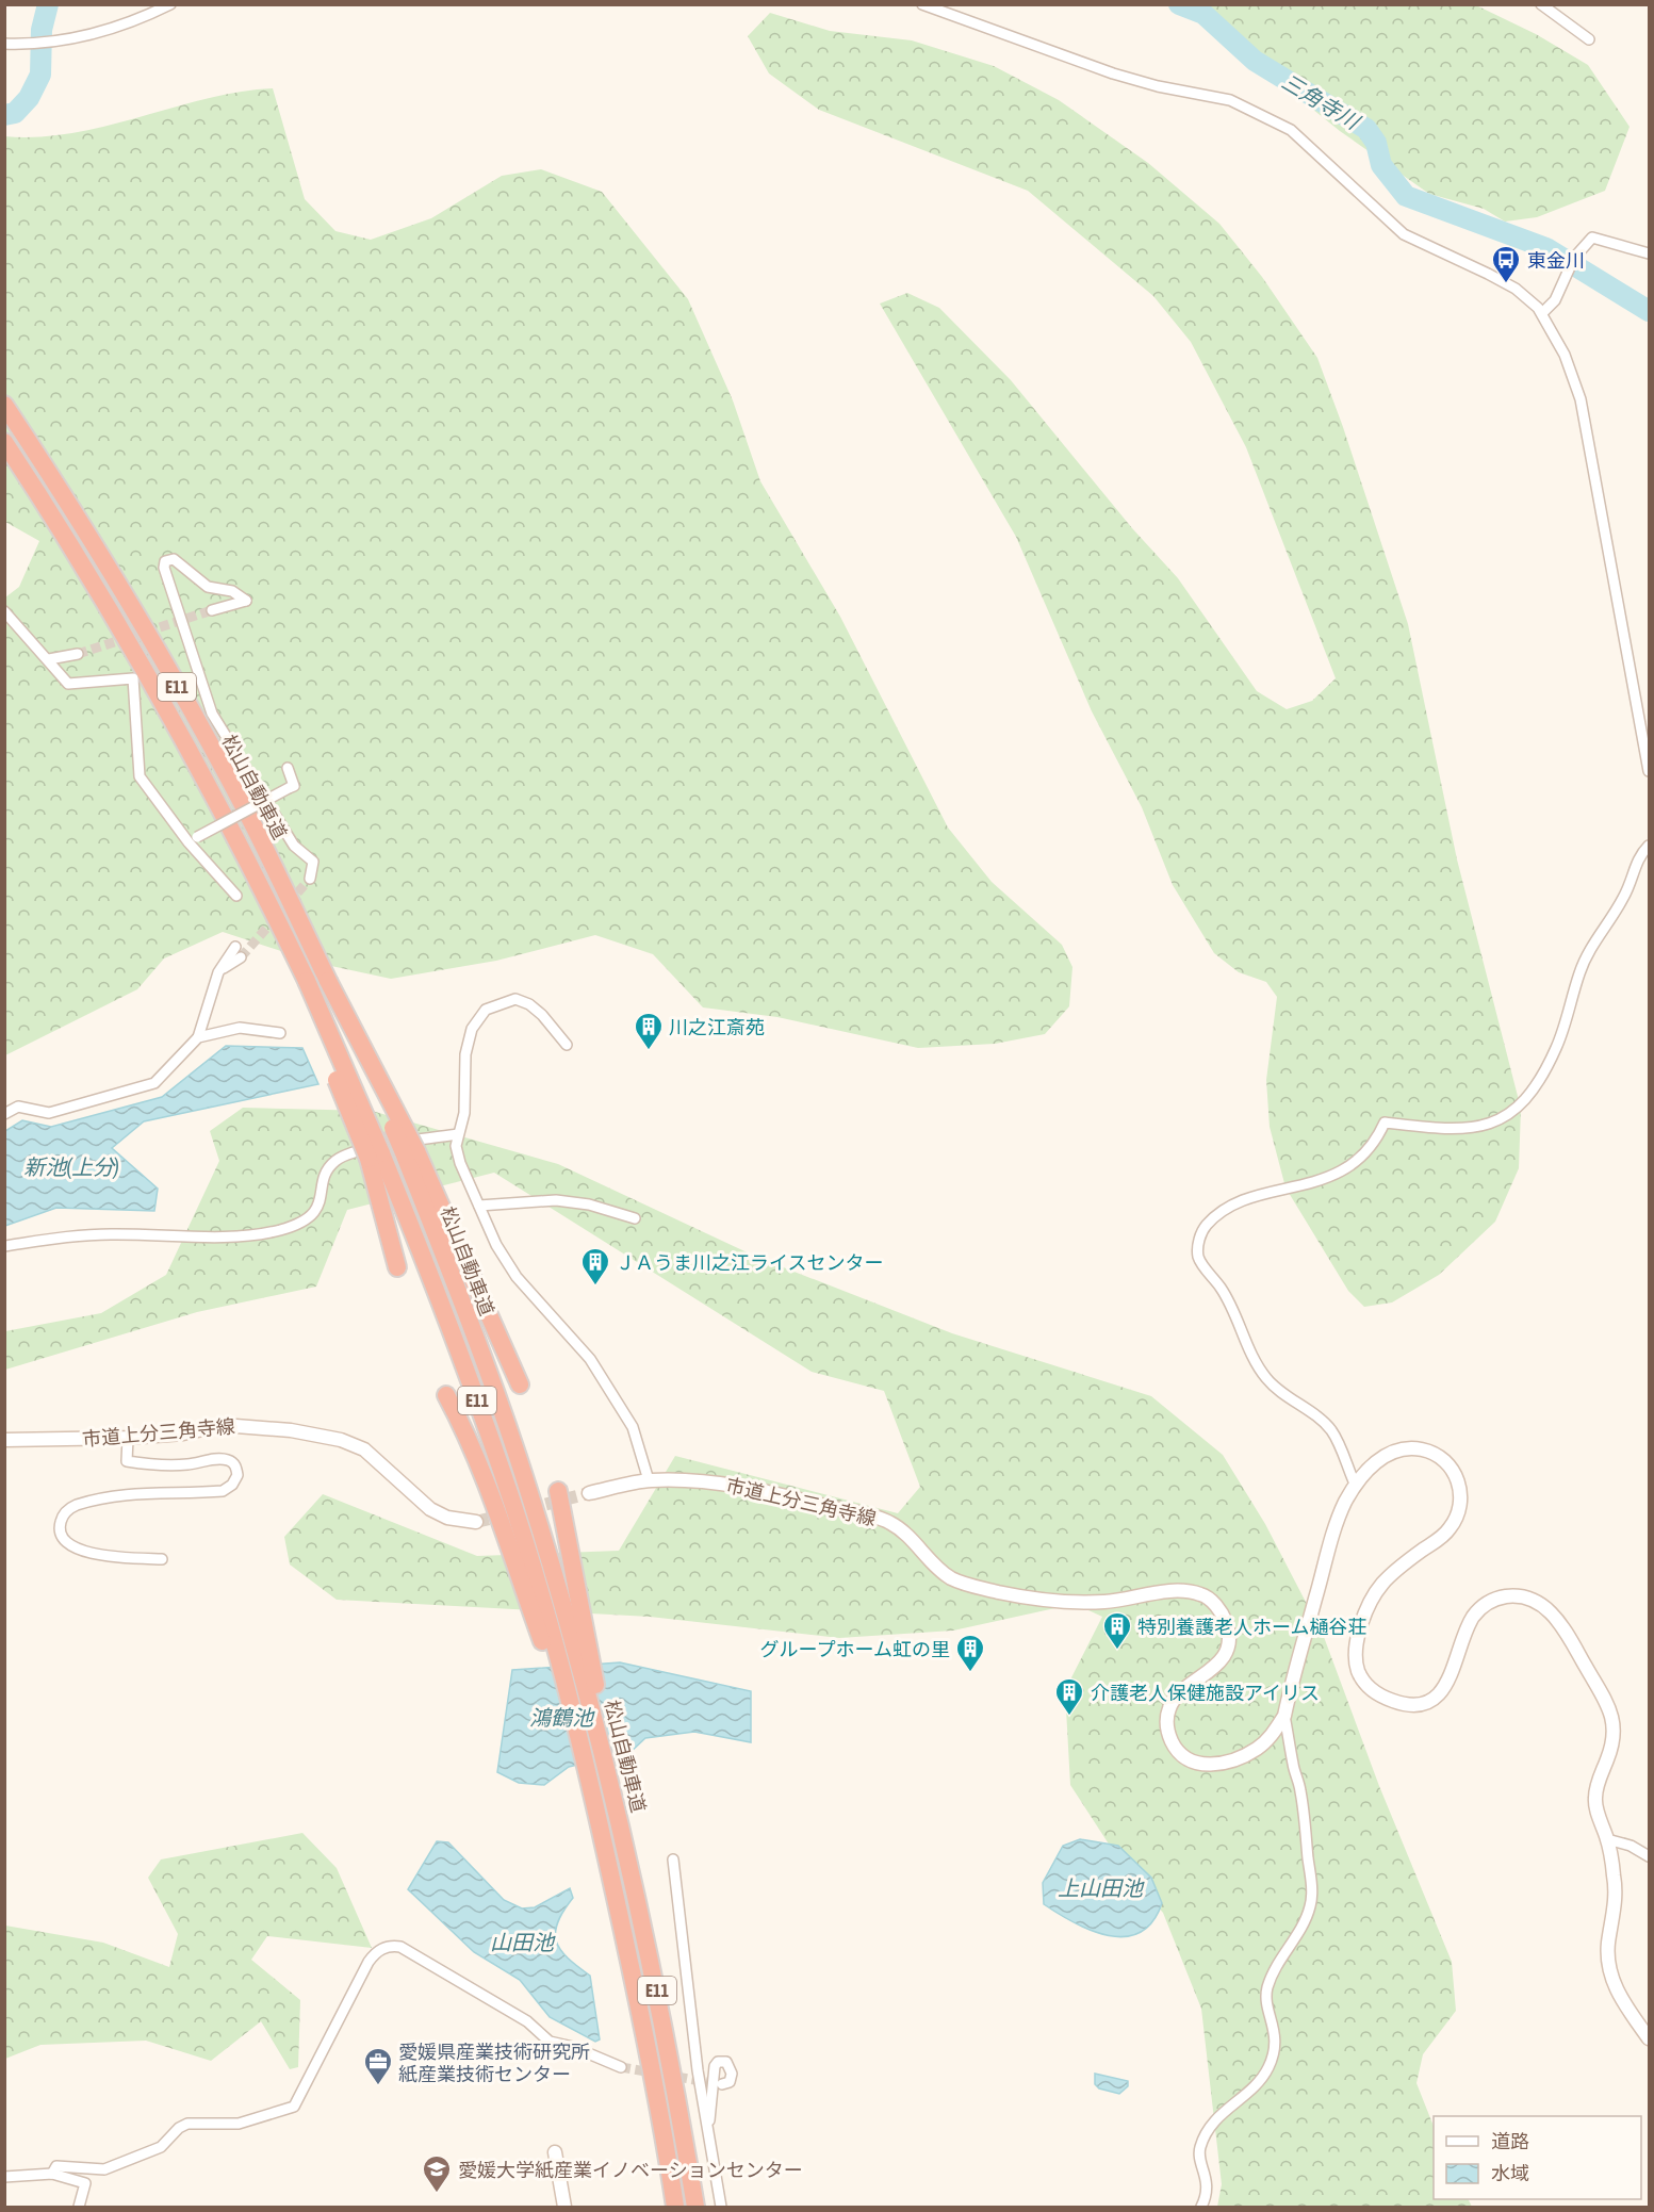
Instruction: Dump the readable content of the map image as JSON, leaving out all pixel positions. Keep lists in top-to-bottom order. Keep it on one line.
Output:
{"streets":{"highway":["E11","松山自動車道"],"street":["市道上分三角寺線"]},"water":["三角寺川","新池(上分)","鴻鶴池","上山田池","山田池"],"places":{"bus stop":["東金川"],"building":["川之江斎苑","ＪＡうま川之江ライスセンター","特別養護老人ホーム樋谷荘","グループホーム虹の里","介護老人保健施設アイリス"],"office":["愛媛県産業技術研究所 紙産業技術センター"],"school or university":["愛媛大学紙産業イノベーションセンター"]},"legend":["道路","水域"]}
